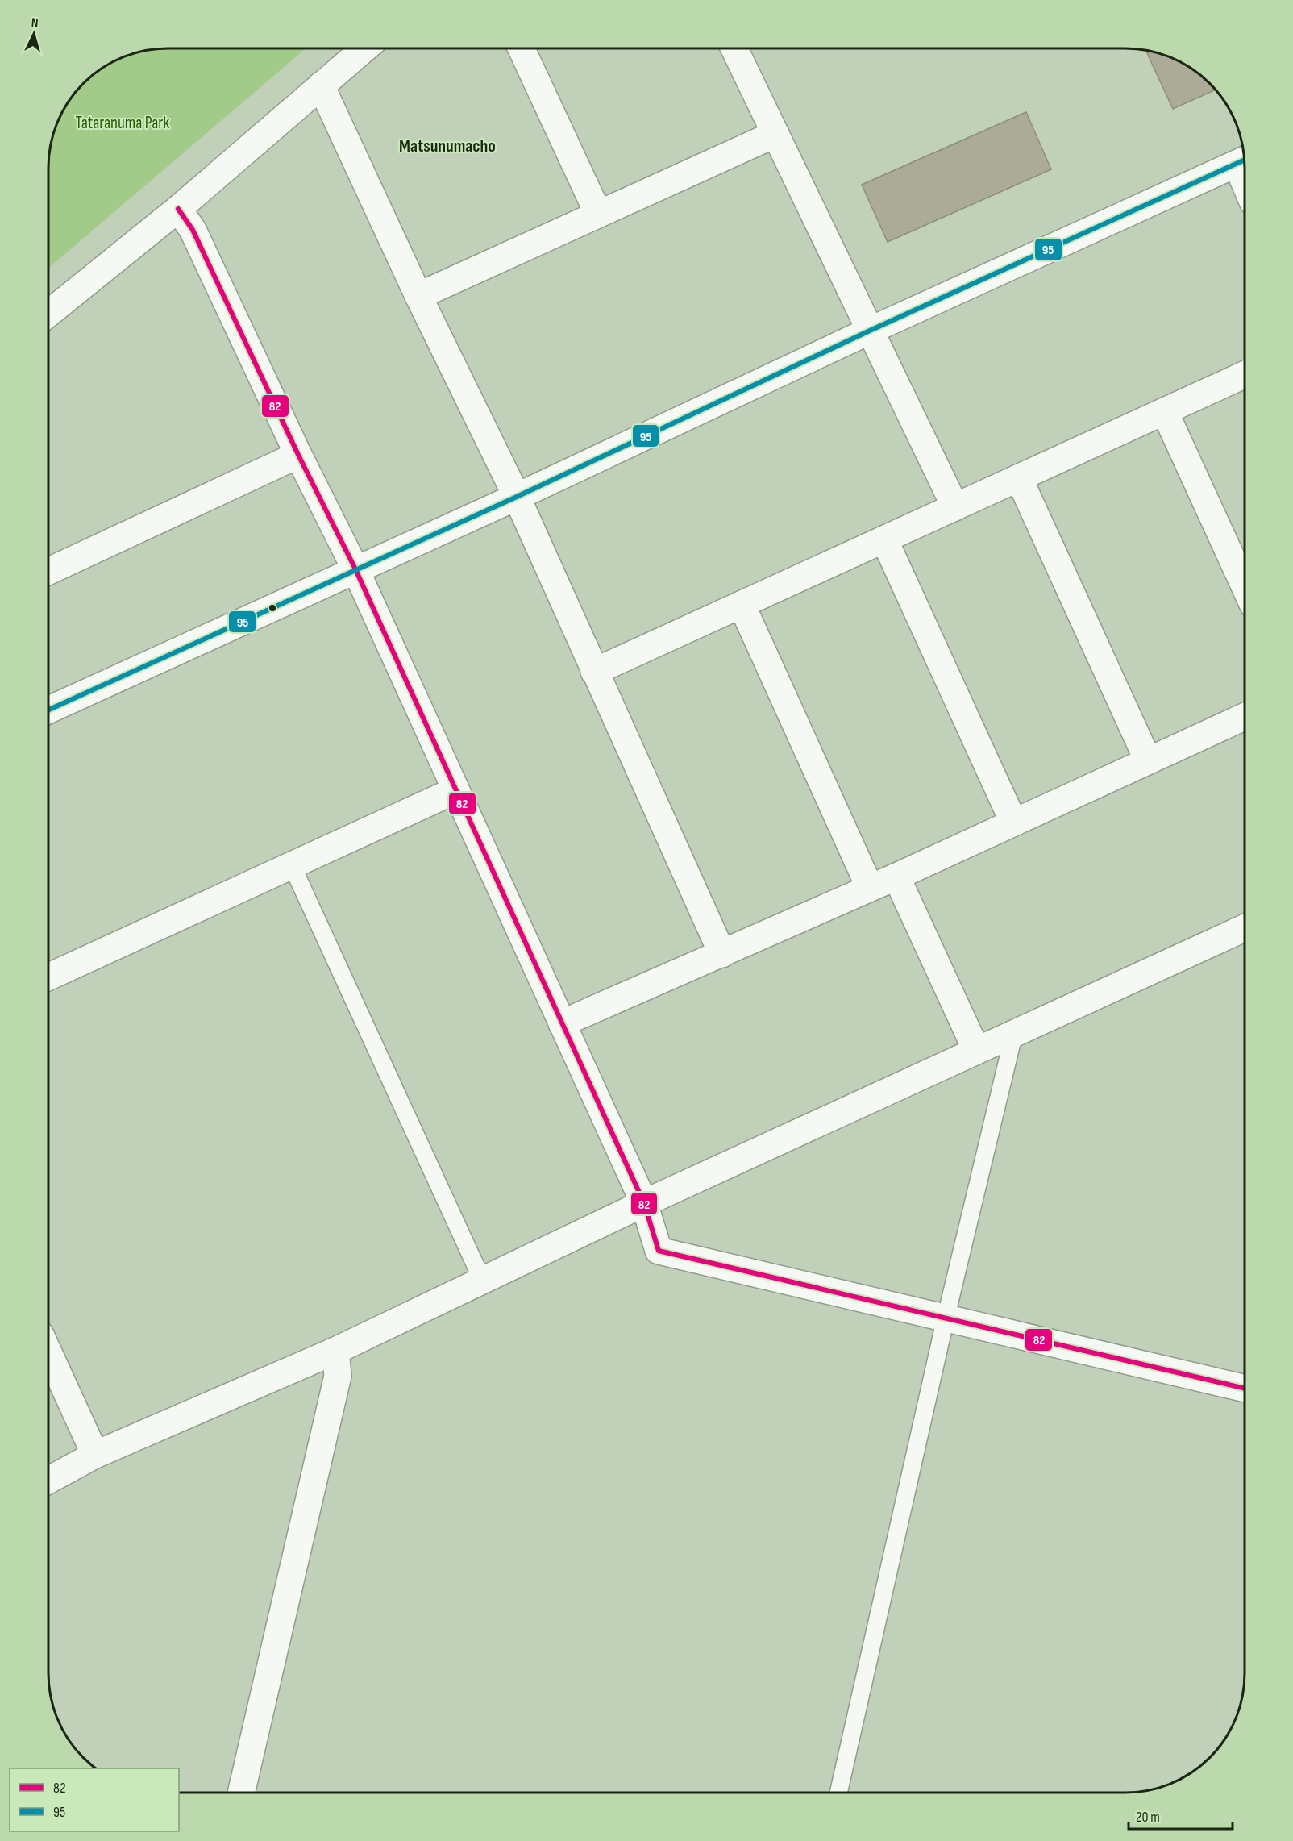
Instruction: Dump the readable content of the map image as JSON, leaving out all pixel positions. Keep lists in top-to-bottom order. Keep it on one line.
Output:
{"districts":["Matsunumacho"],"parks":["Tataranuma Park"],"lines":["transit line 95","transit line 82"],"legend":["82","95"],"scale_bar":"20 m","north":"top"}
